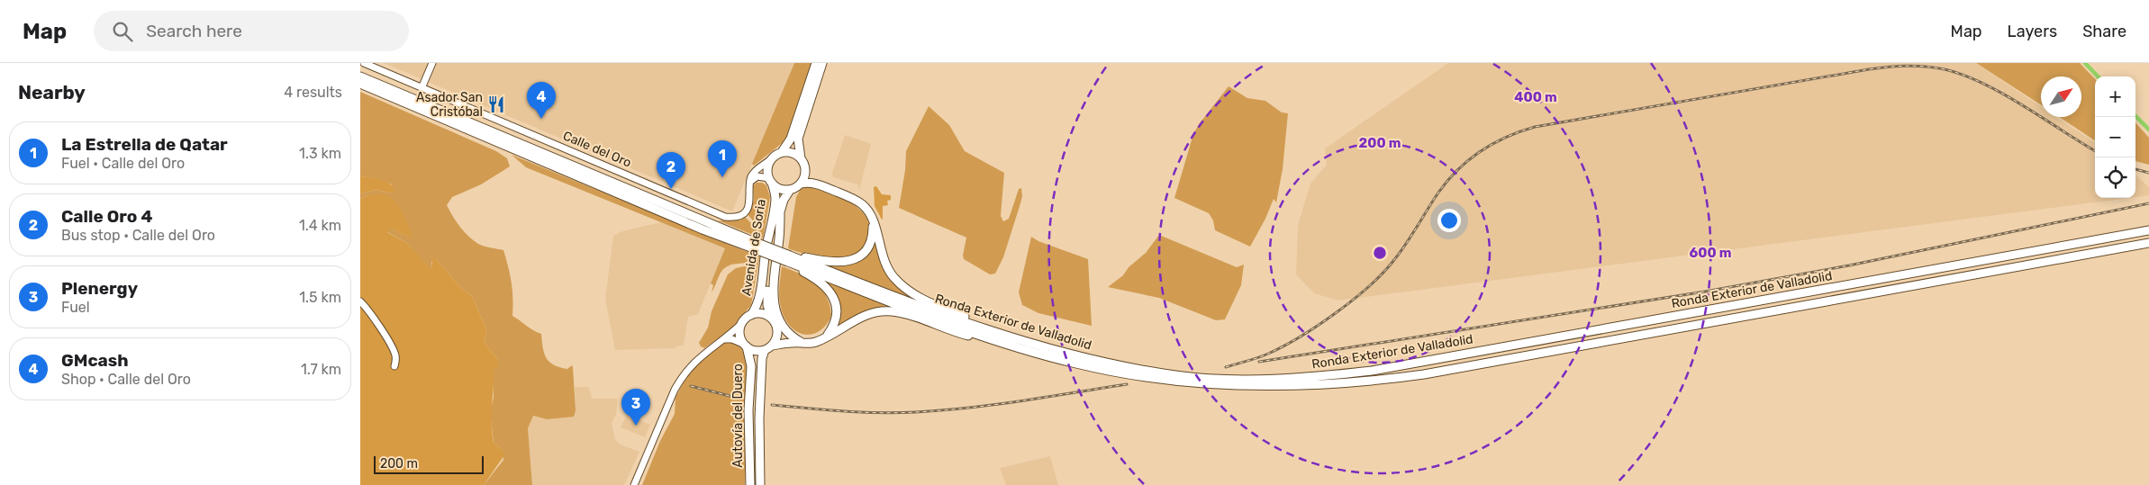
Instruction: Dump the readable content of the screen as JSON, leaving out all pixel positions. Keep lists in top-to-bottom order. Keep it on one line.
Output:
{"streets":{"highway":["Avenida de Soria","Ronda Exterior de Valladolid","Autovía del Duero"],"street":["Calle del Oro"]},"crossings":[["Avenida de Soria","Autovía del Duero"]],"places":{"restaurant":["Asador San Cristóbal"]},"scale_bar":"200 m","north":"top right","page":{"header":"Map","search":"Search here","nav":["Map","Layers","Share"],"heading":["Nearby","4 results"],"map_buttons":["+","−"],"pins":["4","1","2","3"],"list":[{"mark":"1","name":"La Estrella de Qatar","note":"Fuel · Calle del Oro","value":"1.3 km"},{"mark":"2","name":"Calle Oro 4","note":"Bus stop · Calle del Oro","value":"1.4 km"},{"mark":"3","name":"Plenergy","note":"Fuel","value":"1.5 km"},{"mark":"4","name":"GMcash","note":"Shop · Calle del Oro","value":"1.7 km"}],"scale":"200 m"},"rings":["400 m","200 m","600 m"]}
